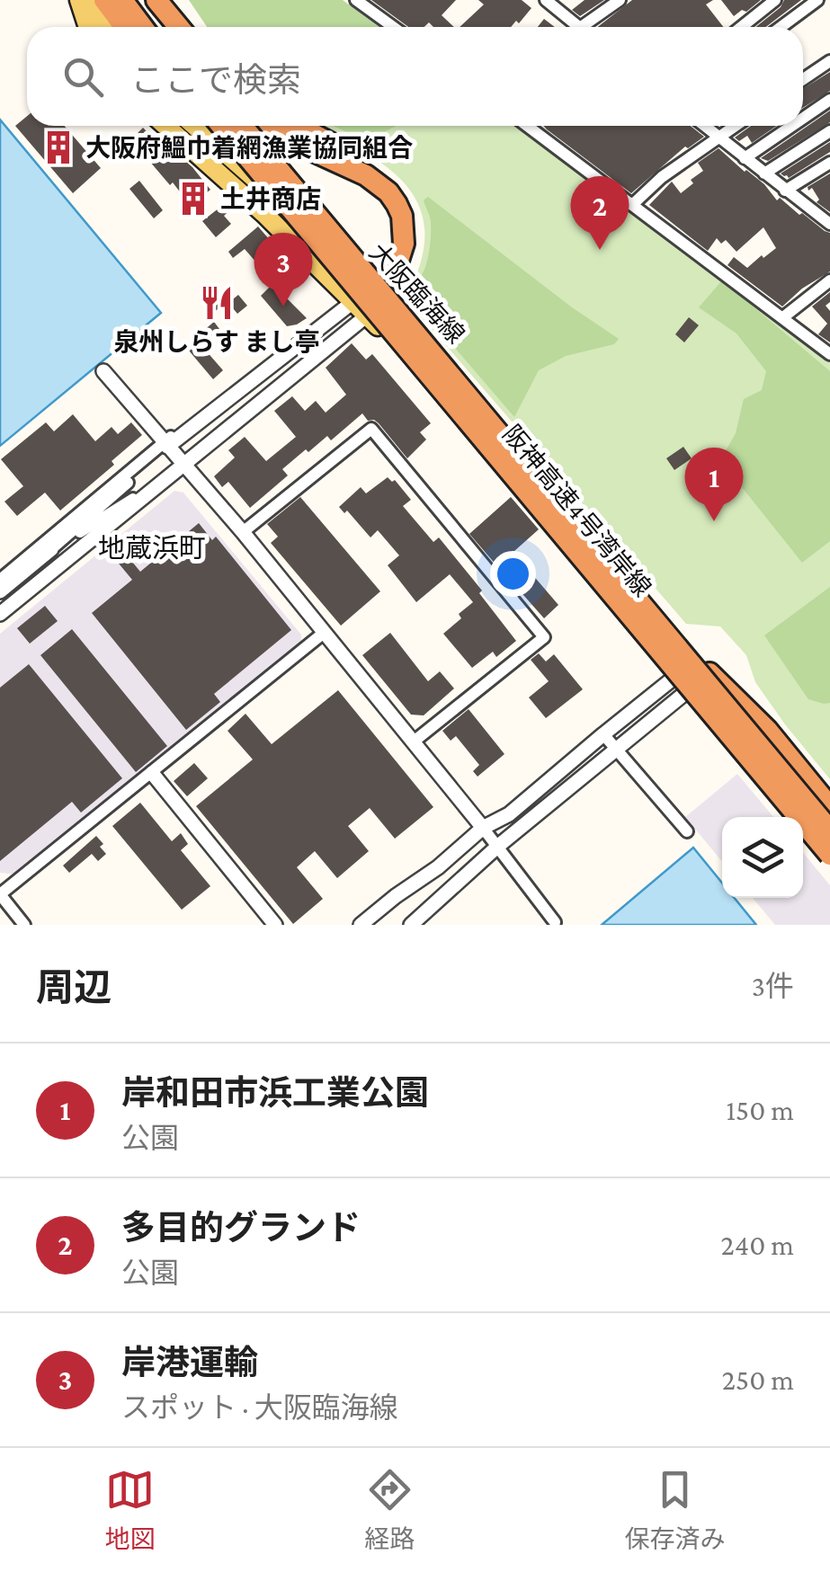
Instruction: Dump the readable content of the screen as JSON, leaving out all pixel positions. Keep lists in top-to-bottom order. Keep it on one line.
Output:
{"streets":{"highway":["阪神高速4号湾岸線"],"main road":["大阪臨海線"]},"districts":["地蔵浜町"],"places":{"building":["大阪府鰮巾着網漁業協同組合","土井商店"],"restaurant":["泉州しらす まし亭"]},"page":{"search":"ここで検索","pins":["2","3","1"],"heading":["周辺","3件"],"list":[{"mark":"1","name":"岸和田市浜工業公園","note":"公園","value":"150 m"},{"mark":"2","name":"多目的グランド","note":"公園","value":"240 m"},{"mark":"3","name":"岸港運輸","note":"スポット · 大阪臨海線","value":"250 m"}],"nav":["地図","経路","保存済み"]}}
